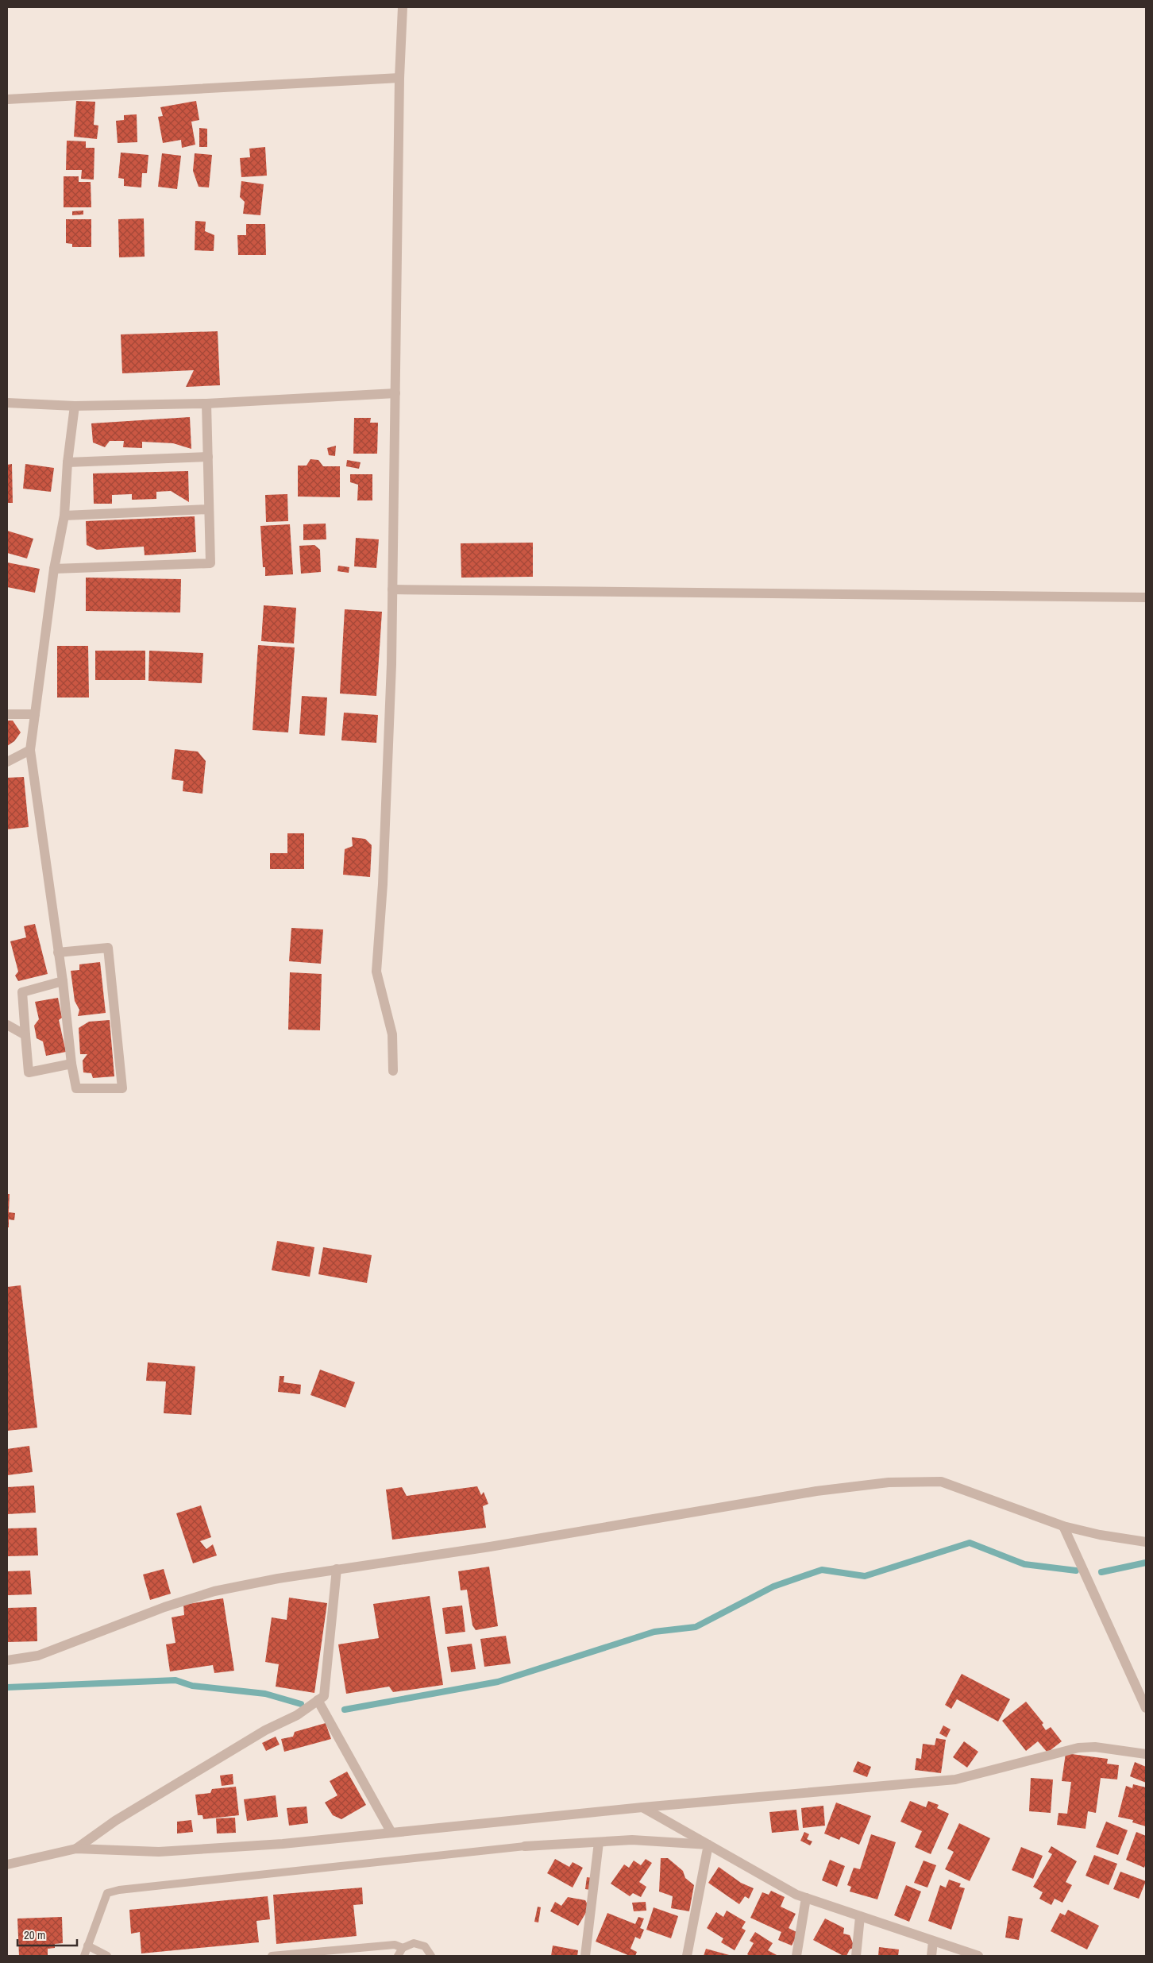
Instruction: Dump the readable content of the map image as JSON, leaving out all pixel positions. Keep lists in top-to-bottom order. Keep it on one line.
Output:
{"scale_bar":"20 m"}
